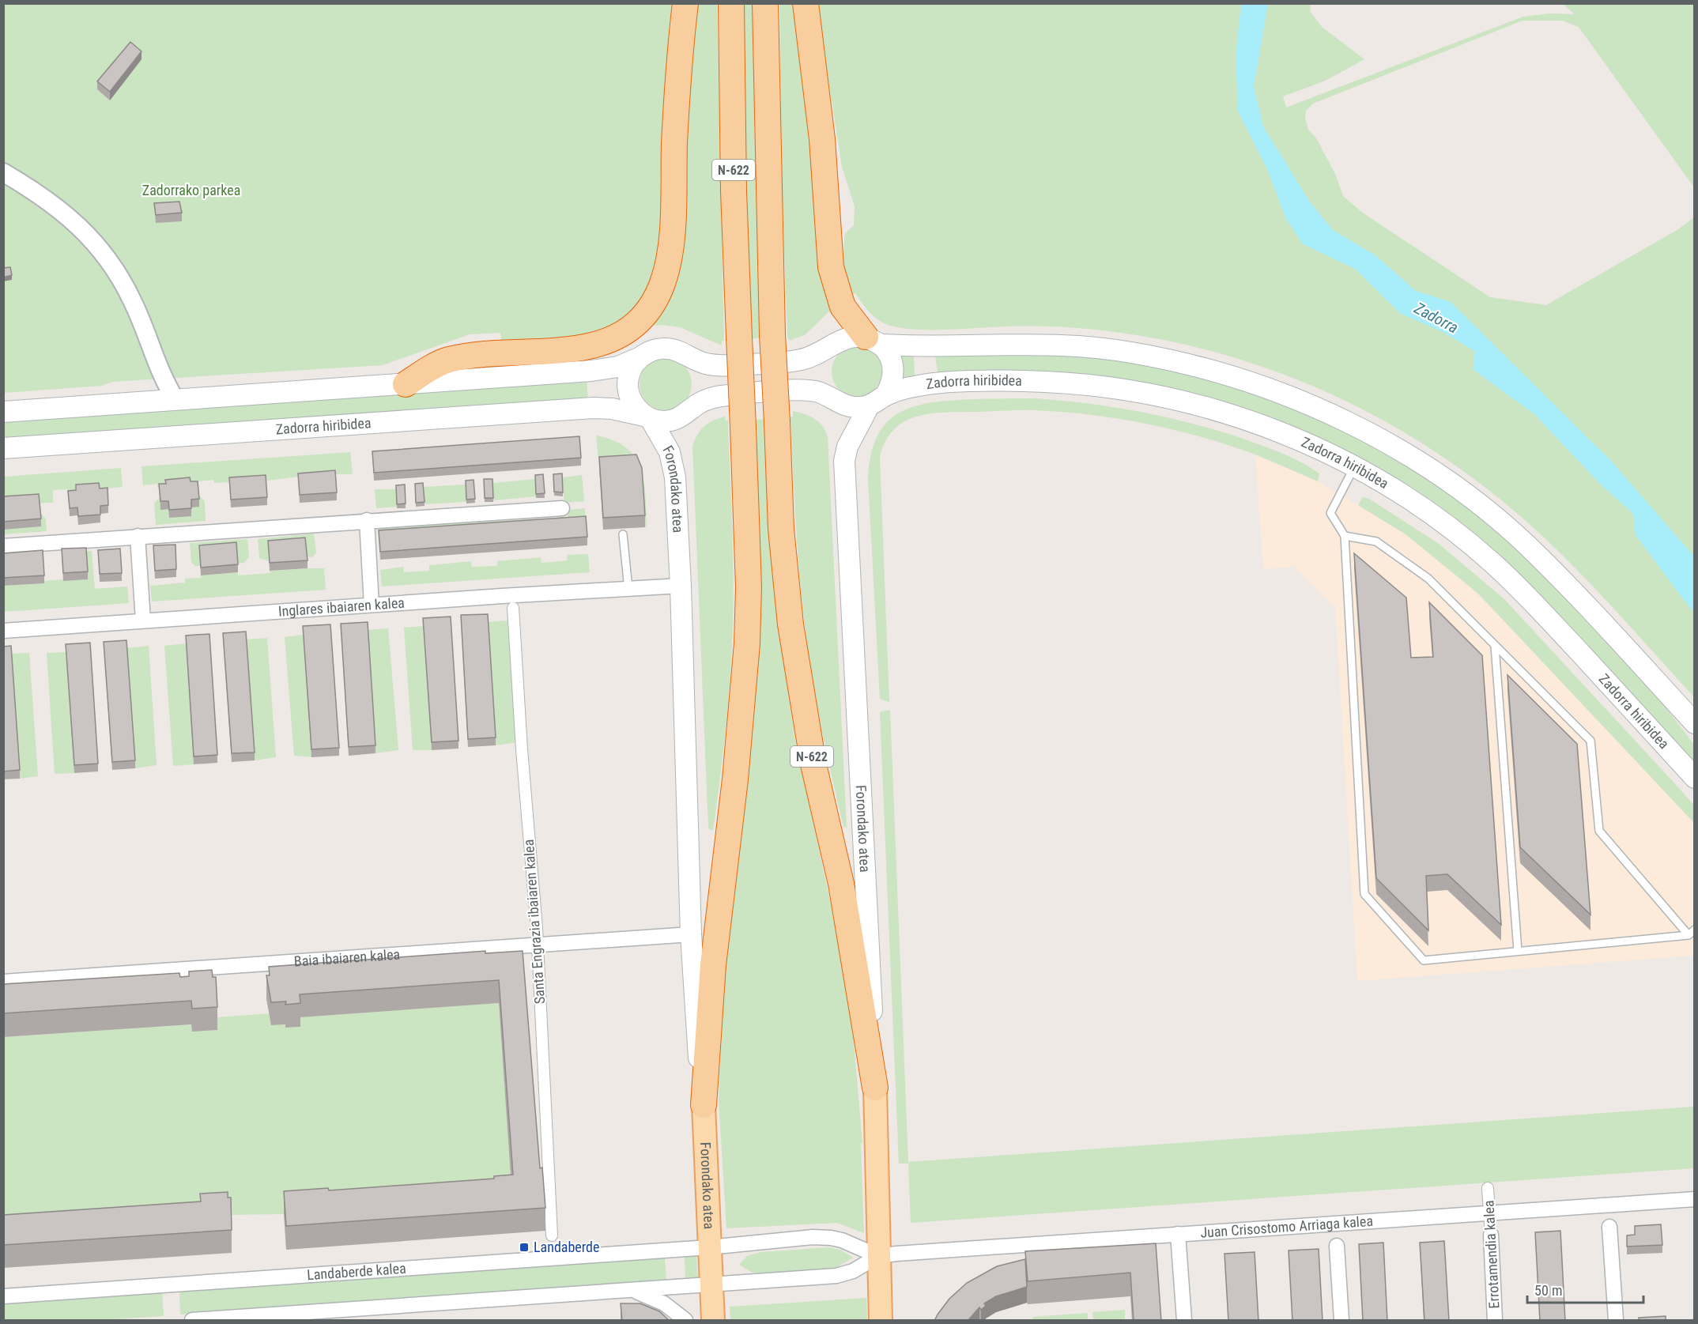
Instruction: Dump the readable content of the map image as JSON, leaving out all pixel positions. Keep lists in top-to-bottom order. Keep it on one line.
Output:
{"streets":{"highway":["N-622"],"main road":["Zadorra hiribidea","Forondako atea"],"street":["Inglares ibaiaren kalea","Santa Engrazia ibaiaren kalea","Baia ibaiaren kalea","Juan Crisostomo Arriaga kalea","Errotamendia kalea","Landaberde kalea"]},"crossings":[["N-622","Forondako atea"],["Zadorra hiribidea","Forondako atea"],["Forondako atea","Inglares ibaiaren kalea"],["Forondako atea","Baia ibaiaren kalea"],["Forondako atea","Juan Crisostomo Arriaga kalea"],["Forondako atea","Landaberde kalea"],["Santa Engrazia ibaiaren kalea","Baia ibaiaren kalea"],["Juan Crisostomo Arriaga kalea","Errotamendia kalea"]],"water":["Zadorra"],"parks":["Zadorrako parkea"],"places":{"transit":["Landaberde"]},"scale_bar":"50 m"}
